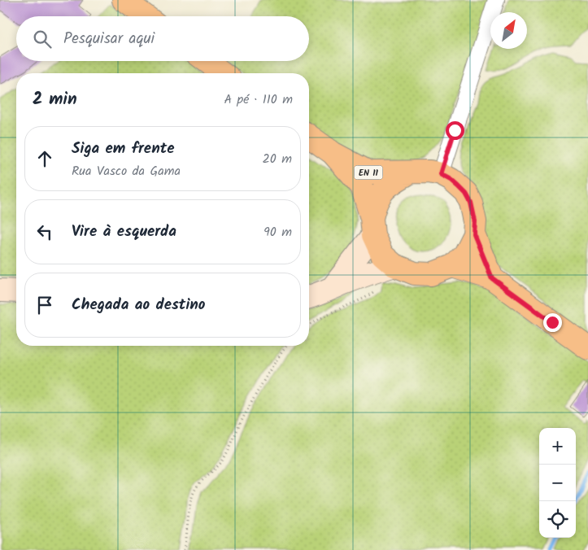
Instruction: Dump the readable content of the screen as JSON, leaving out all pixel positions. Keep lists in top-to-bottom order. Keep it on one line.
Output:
{"streets":{"main road":["EN 11"]},"north":"top right","page":{"search":"Pesquisar aqui","heading":["2 min","A pé · 110 m"],"list":[["Siga em frente","Rua Vasco da Gama","20 m"],["Vire à esquerda","90 m"],"Chegada ao destino"],"map_buttons":["+","−"]}}
